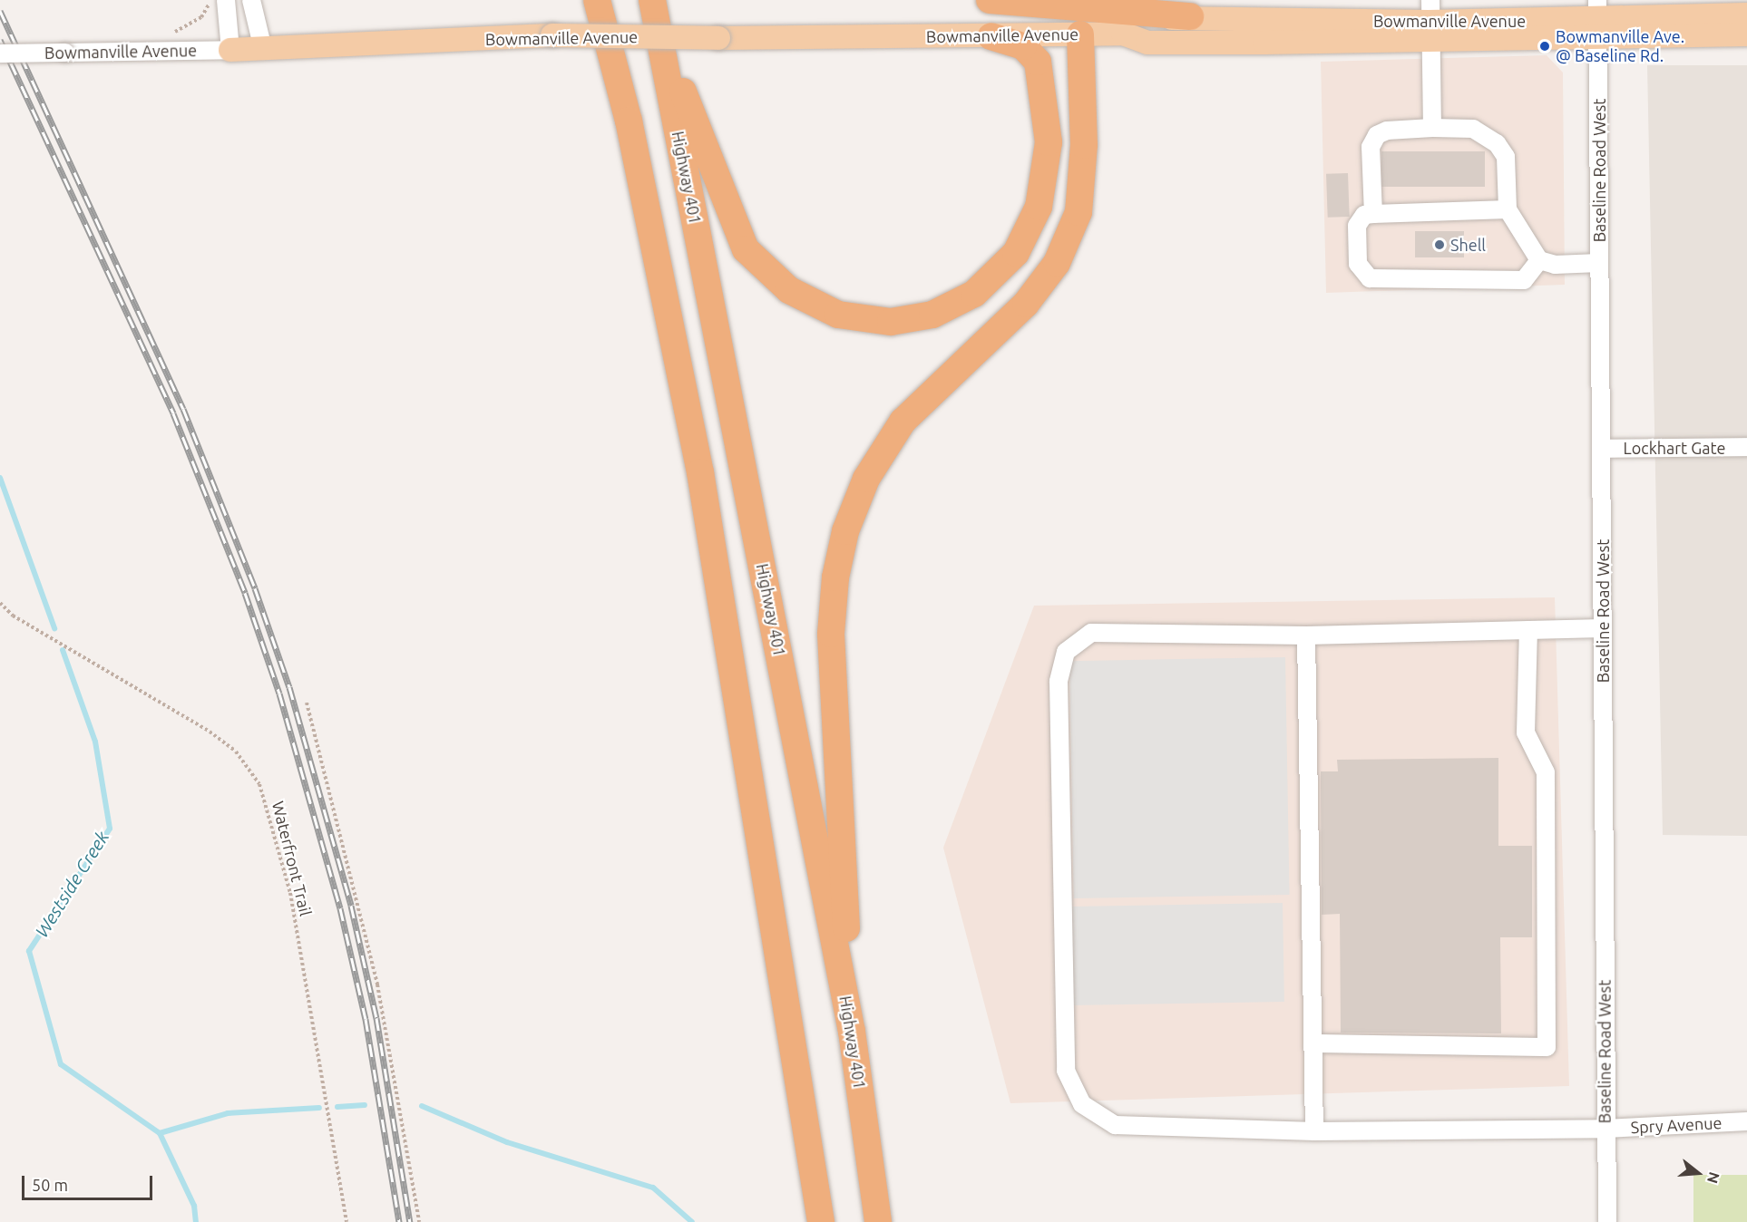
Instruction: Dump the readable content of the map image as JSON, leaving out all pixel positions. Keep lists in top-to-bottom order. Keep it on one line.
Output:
{"streets":{"highway":["Highway 401"],"main road":["Bowmanville Avenue"],"street":["Baseline Road West","Lockhart Gate","Spry Avenue"],"path":["Waterfront Trail"]},"crossings":[["Bowmanville Avenue","Baseline Road West"],["Baseline Road West","Lockhart Gate"],["Baseline Road West","Spry Avenue"]],"water":["Westside Creek"],"places":["Bowmanville Ave. @ Baseline Rd.","Shell"],"scale_bar":"50 m","north":"right"}
